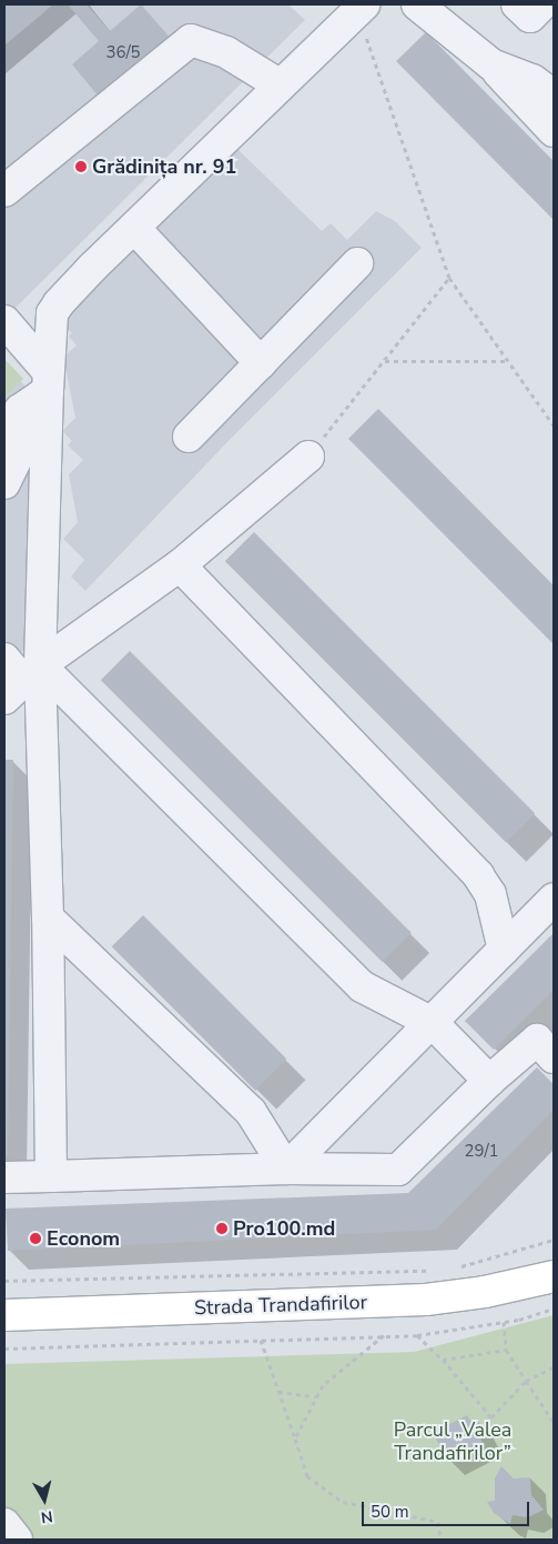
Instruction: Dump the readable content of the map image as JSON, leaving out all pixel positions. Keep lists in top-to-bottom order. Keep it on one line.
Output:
{"streets":{"main road":["Strada Trandafirilor"]},"parks":["Parcul „Valea Trandafirilor”"],"places":["Grădinița nr. 91","Pro100.md","Econom"],"house_numbers":["36/5","29/1"],"scale_bar":"50 m","north":"bottom"}
